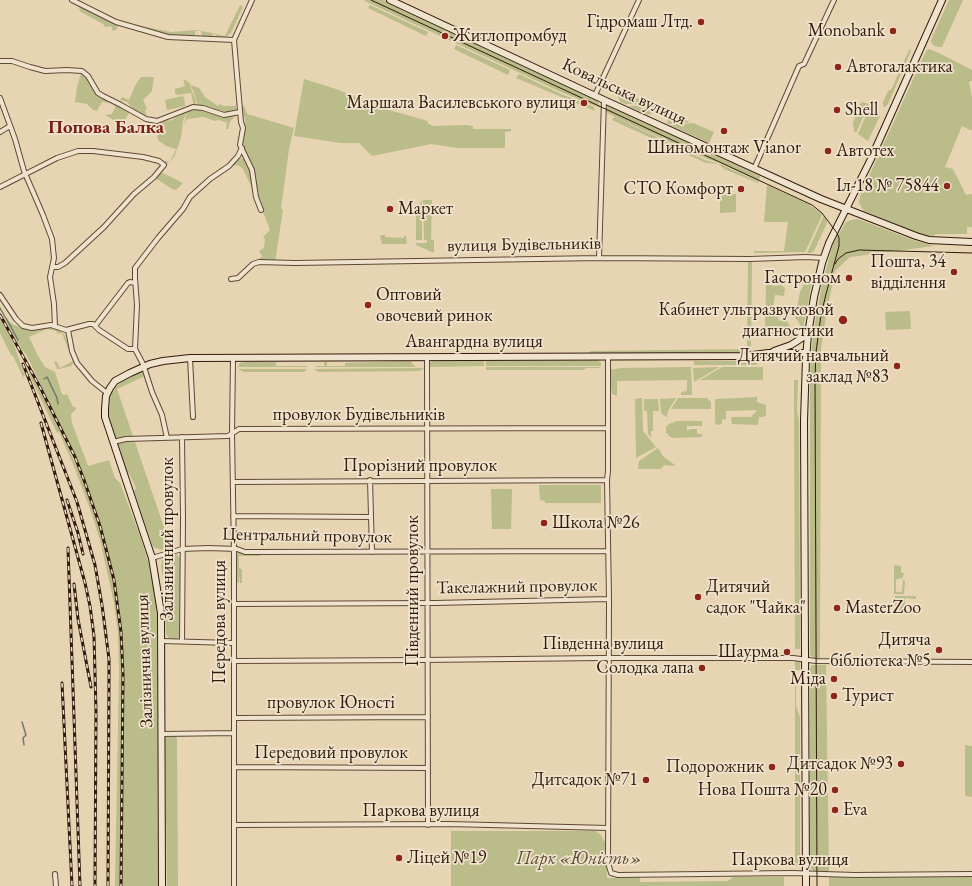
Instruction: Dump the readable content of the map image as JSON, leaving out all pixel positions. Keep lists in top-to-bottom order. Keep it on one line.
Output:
{"streets":{"street":["Ковальська вулиця","вулиця Будівельників","Авангардна вулиця","провулок Будівельників","Прорізний провулок","Центральний провулок","Залізничний провулок","Такелажний провулок","Південний провулок","Передова вулиця","Південна вулиця","Залізнична вулиця","провулок Юності","Передовий провулок","Паркова вулиця"]},"crossings":[["Авангардна вулиця","Південний провулок"],["Авангардна вулиця","Передова вулиця"],["провулок Будівельників","Залізничний провулок"],["провулок Будівельників","Південний провулок"],["провулок Будівельників","Передова вулиця"],["провулок Будівельників","Залізнична вулиця"],["Прорізний провулок","Південний провулок"],["Прорізний провулок","Передова вулиця"],["Центральний провулок","Залізничний провулок"],["Центральний провулок","Південний провулок"],["Центральний провулок","Передова вулиця"],["Центральний провулок","Залізнична вулиця"],["Такелажний провулок","Південний провулок"],["Такелажний провулок","Передова вулиця"],["Південний провулок","Південна вулиця"],["Південний провулок","провулок Юності"],["Південний провулок","Передовий провулок"],["Південний провулок","Паркова вулиця"],["Передова вулиця","Південна вулиця"],["Передова вулиця","провулок Юності"],["Передова вулиця","Передовий провулок"],["Передова вулиця","Паркова вулиця"]],"districts":["Попова Балка"],"parks":["Парк «Юність»"],"places":["Гідромаш Лтд.","Monobank","Житлопромбуд","Автогалактика","Маршала Василевського вулиця","Shell","Шиномонтаж Vianor","Автотех","Іл-18 № 75844","СТО Комфорт","Маркет","Пошта, 34 відділення","Гастроном","Оптовий овочевий ринок","Кабинет ультразвуковой диагностики","Дитячий навчальний заклад №83","Школа №26","Дитячий садок \"Чайка\"","MasterZoo","Дитяча бібліотека №5","Шаурма","Солодка лапа","Міда","Турист","Дитсадок №93","Подорожник","Дитсадок №71","Нова Пошта №20","Eva","Ліцей №19"]}
